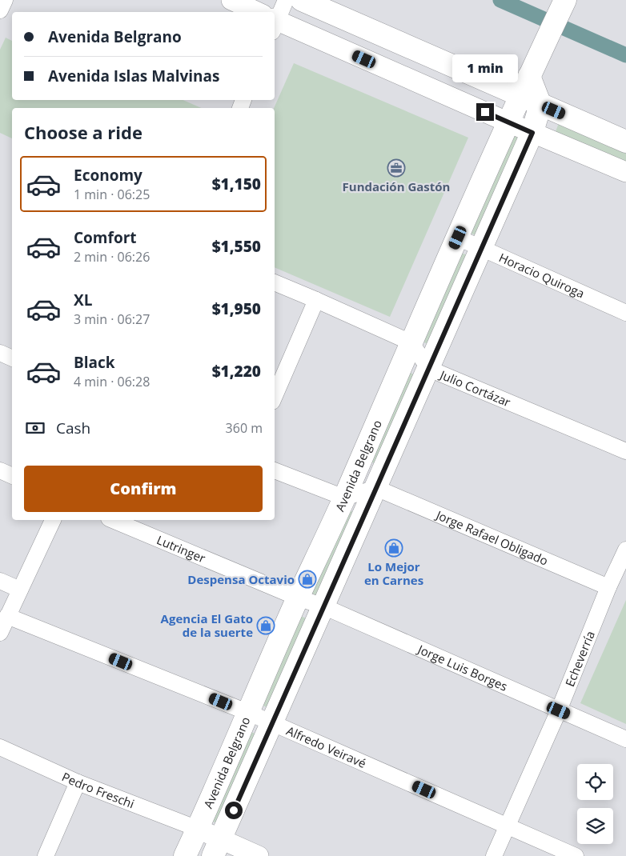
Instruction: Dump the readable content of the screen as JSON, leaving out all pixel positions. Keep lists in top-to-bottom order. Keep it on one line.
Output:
{"streets":{"main road":["Avenida Belgrano"],"street":["Horacio Quiroga","Julio Cortázar","Jorge Rafael Obligado","Lutringer","Echeverría","Jorge Luis Borges","Alfredo Veiravé","Pedro Freschi"]},"crossings":[["Horacio Quiroga","Avenida Belgrano"],["Julio Cortázar","Avenida Belgrano"],["Avenida Belgrano","Lutringer"],["Avenida Belgrano","Jorge Luis Borges"],["Avenida Belgrano","Alfredo Veiravé"],["Avenida Belgrano","Pedro Freschi"],["Jorge Rafael Obligado","Echeverría"],["Lutringer","Jorge Luis Borges"],["Echeverría","Jorge Luis Borges"],["Echeverría","Alfredo Veiravé"]],"places":{"office":["Fundación Gastón"],"shop":["Lo Mejor en Carnes","Despensa Octavio","Agencia El Gato de la suerte"]},"page":{"banner":["Avenida Belgrano","Avenida Islas Malvinas"],"bubble":"1 min","heading":"Choose a ride","list":[{"name":"Economy","note":"1 min · 06:25","value":"$1,150"},{"name":"Comfort","note":"2 min · 06:26","value":"$1,550"},{"name":"XL","note":"3 min · 06:27","value":"$1,950"},{"name":"Black","note":"4 min · 06:28","value":"$1,220"}],"pay":["Cash","360 m"],"buttons":"Confirm"}}
